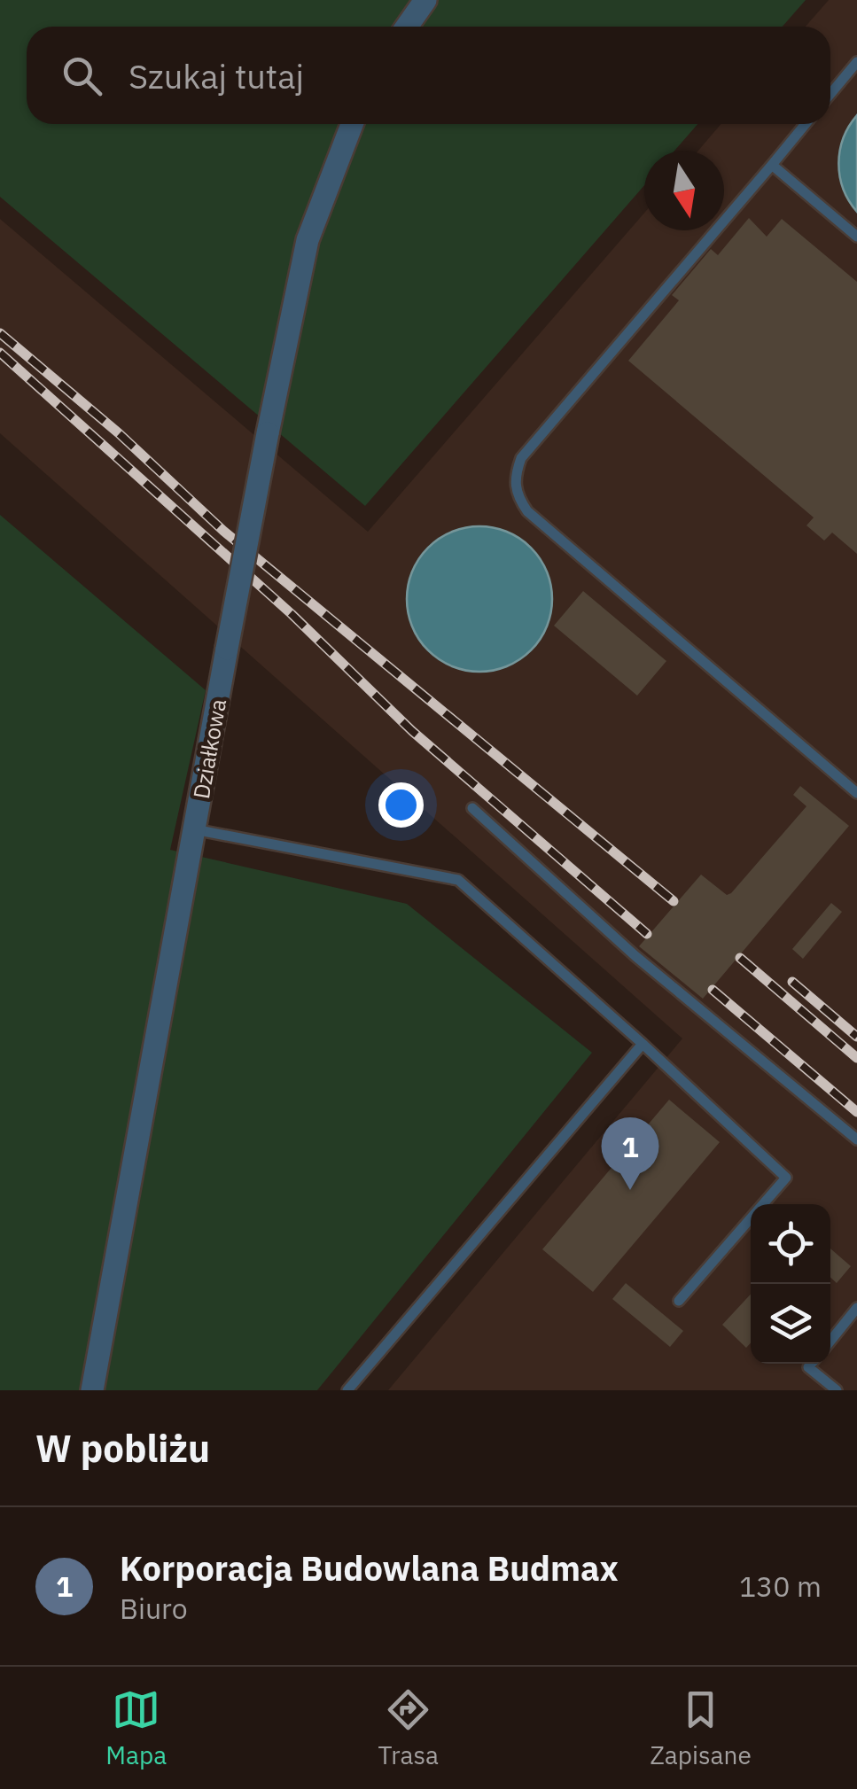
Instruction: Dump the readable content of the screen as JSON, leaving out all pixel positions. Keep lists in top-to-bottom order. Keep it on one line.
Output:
{"streets":{"street":["Działkowa"]},"north":"bottom","page":{"search":"Szukaj tutaj","pins":"1","heading":"W pobliżu","list":[{"mark":"1","name":"Korporacja Budowlana Budmax","note":"Biuro","value":"130 m"}],"nav":["Mapa","Trasa","Zapisane"]}}
